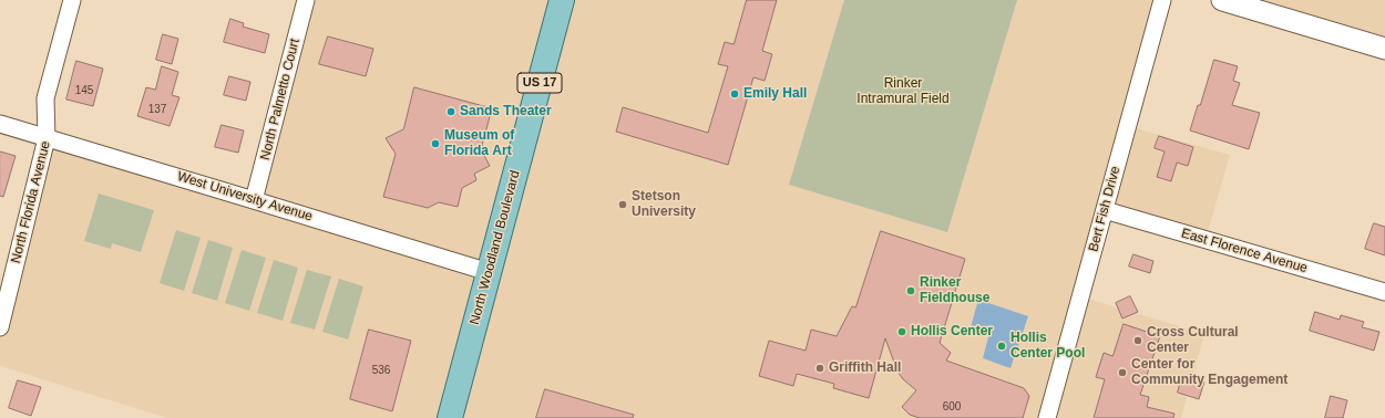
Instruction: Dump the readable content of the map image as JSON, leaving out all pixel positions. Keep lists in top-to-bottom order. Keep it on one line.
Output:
{"streets":{"main road":["US 17","North Woodland Boulevard"],"street":["North Palmetto Court","West University Avenue","North Florida Avenue","Bert Fish Drive","East Florence Avenue"]},"crossings":[["North Palmetto Court","West University Avenue"],["West University Avenue","North Florida Avenue"],["West University Avenue","North Woodland Boulevard"],["Bert Fish Drive","East Florence Avenue"]],"parks":["Rinker Intramural Field"],"places":["Emily Hall","Sands Theater","Museum of Florida Art","Stetson University","Rinker Fieldhouse","Hollis Center","Cross Cultural Center","Hollis Center Pool","Griffith Hall","Center for Community Engagement"],"house_numbers":["145","137","536","600"]}
